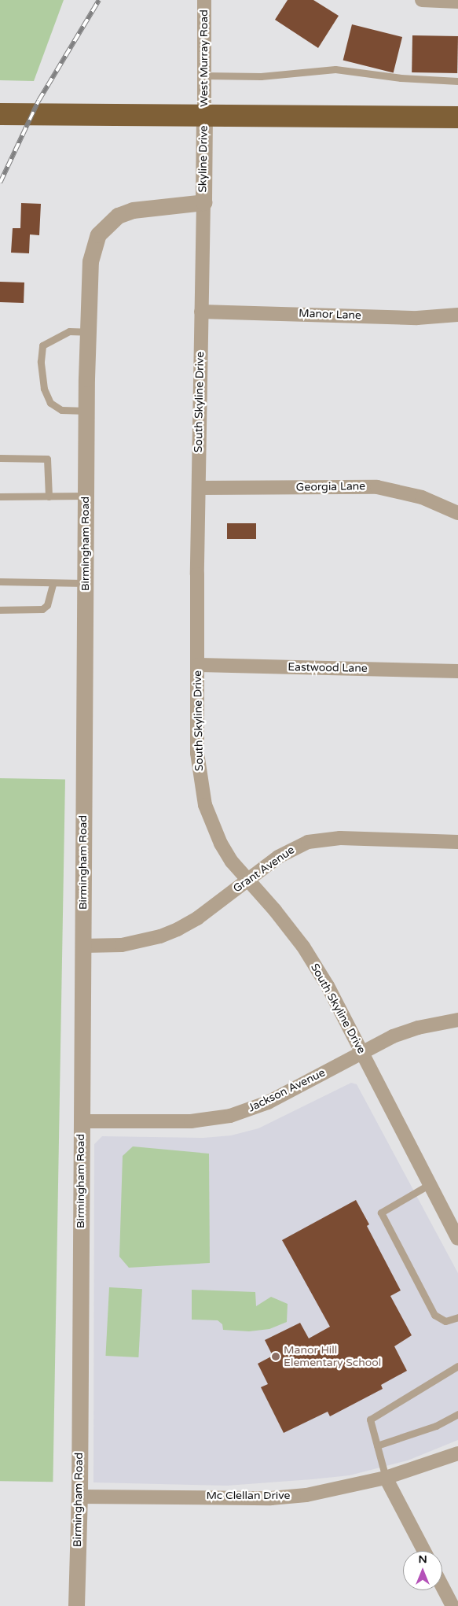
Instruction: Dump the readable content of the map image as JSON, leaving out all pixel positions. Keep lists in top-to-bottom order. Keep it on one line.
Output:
{"streets":{"street":["West Murray Road","Skyline Drive","Manor Lane","South Skyline Drive","Georgia Lane","Birmingham Road","Eastwood Lane","Grant Avenue","Jackson Avenue","Mc Clellan Drive"]},"crossings":[["West Murray Road","Skyline Drive"],["Skyline Drive","South Skyline Drive"],["Skyline Drive","Birmingham Road"],["Manor Lane","South Skyline Drive"],["South Skyline Drive","Georgia Lane"],["South Skyline Drive","Birmingham Road"],["South Skyline Drive","Eastwood Lane"],["South Skyline Drive","Grant Avenue"],["South Skyline Drive","Jackson Avenue"],["Birmingham Road","Grant Avenue"],["Birmingham Road","Jackson Avenue"],["Birmingham Road","Mc Clellan Drive"]],"places":["Manor Hill Elementary School"],"north":"top"}
